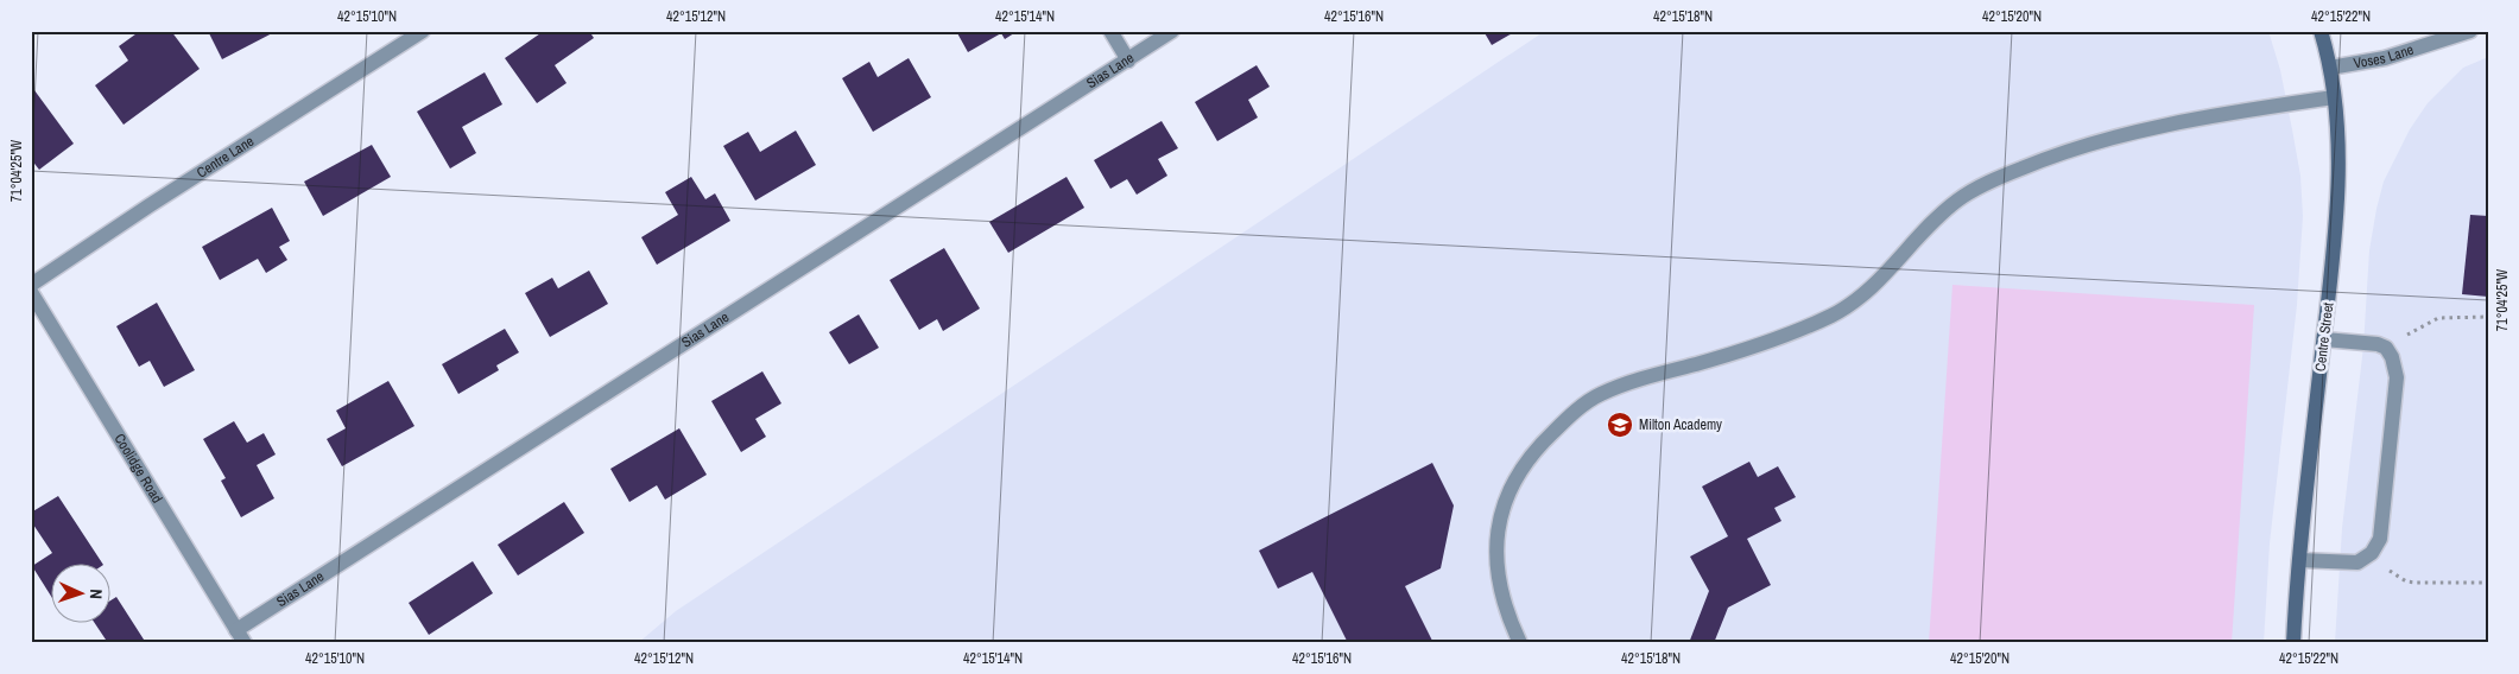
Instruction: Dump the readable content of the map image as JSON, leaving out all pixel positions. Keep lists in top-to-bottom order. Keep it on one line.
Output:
{"streets":{"street":["Voses Lane","Sias Lane","Centre Lane","Centre Street","Coolidge Road"]},"crossings":[["Voses Lane","Centre Street"],["Sias Lane","Coolidge Road"]],"places":{"school or university":["Milton Academy"]},"north":"right","coordinates":["42°15'10\"N","42°15'12\"N","42°15'14\"N","42°15'16\"N","42°15'18\"N","42°15'20\"N","42°15'22\"N","71°04'25\"W"]}
